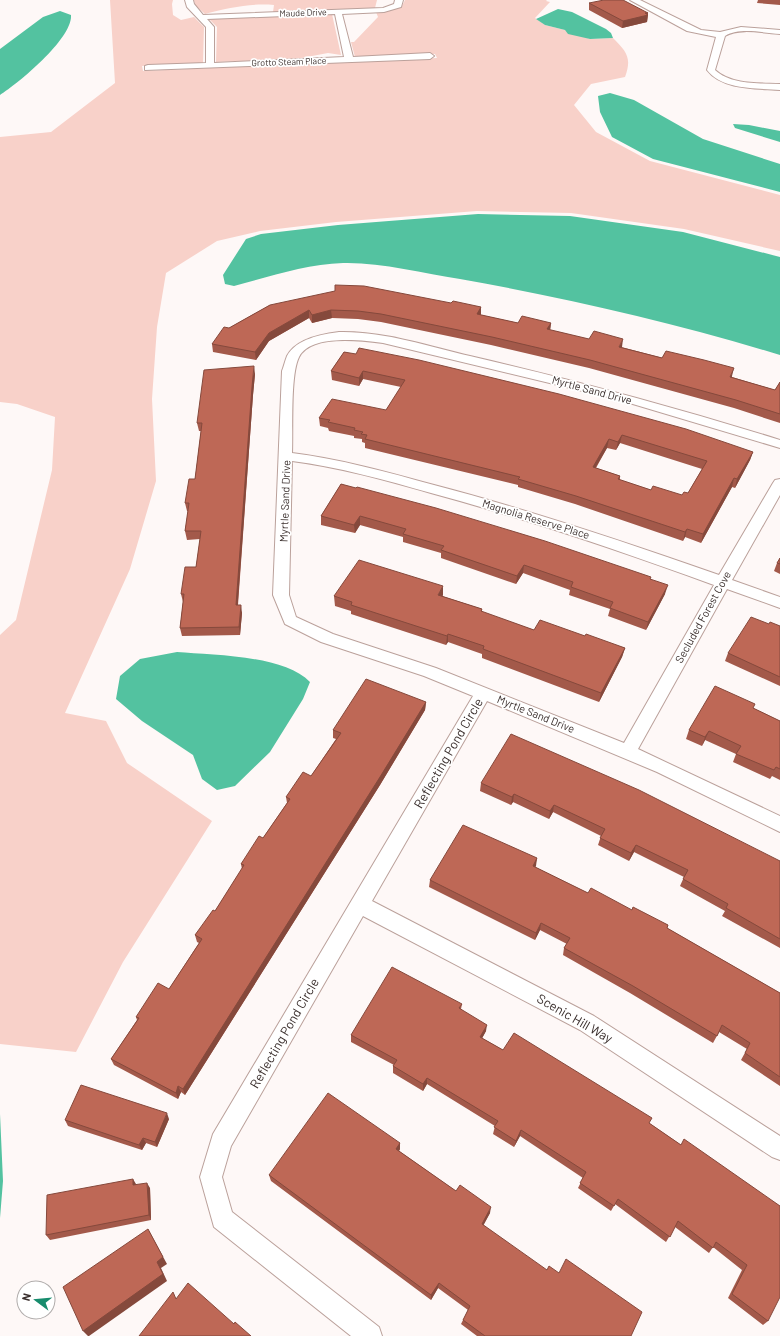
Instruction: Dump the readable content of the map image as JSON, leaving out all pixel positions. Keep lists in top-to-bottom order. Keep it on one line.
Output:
{"streets":{"street":["Maude Drive","Grotto Steam Place","Myrtle Sand Drive","Magnolia Reserve Place","Secluded Forest Cove","Reflecting Pond Circle","Scenic Hill Way"]},"crossings":[["Myrtle Sand Drive","Magnolia Reserve Place"],["Myrtle Sand Drive","Secluded Forest Cove"],["Myrtle Sand Drive","Reflecting Pond Circle"],["Magnolia Reserve Place","Secluded Forest Cove"],["Reflecting Pond Circle","Scenic Hill Way"]],"north":"left"}
